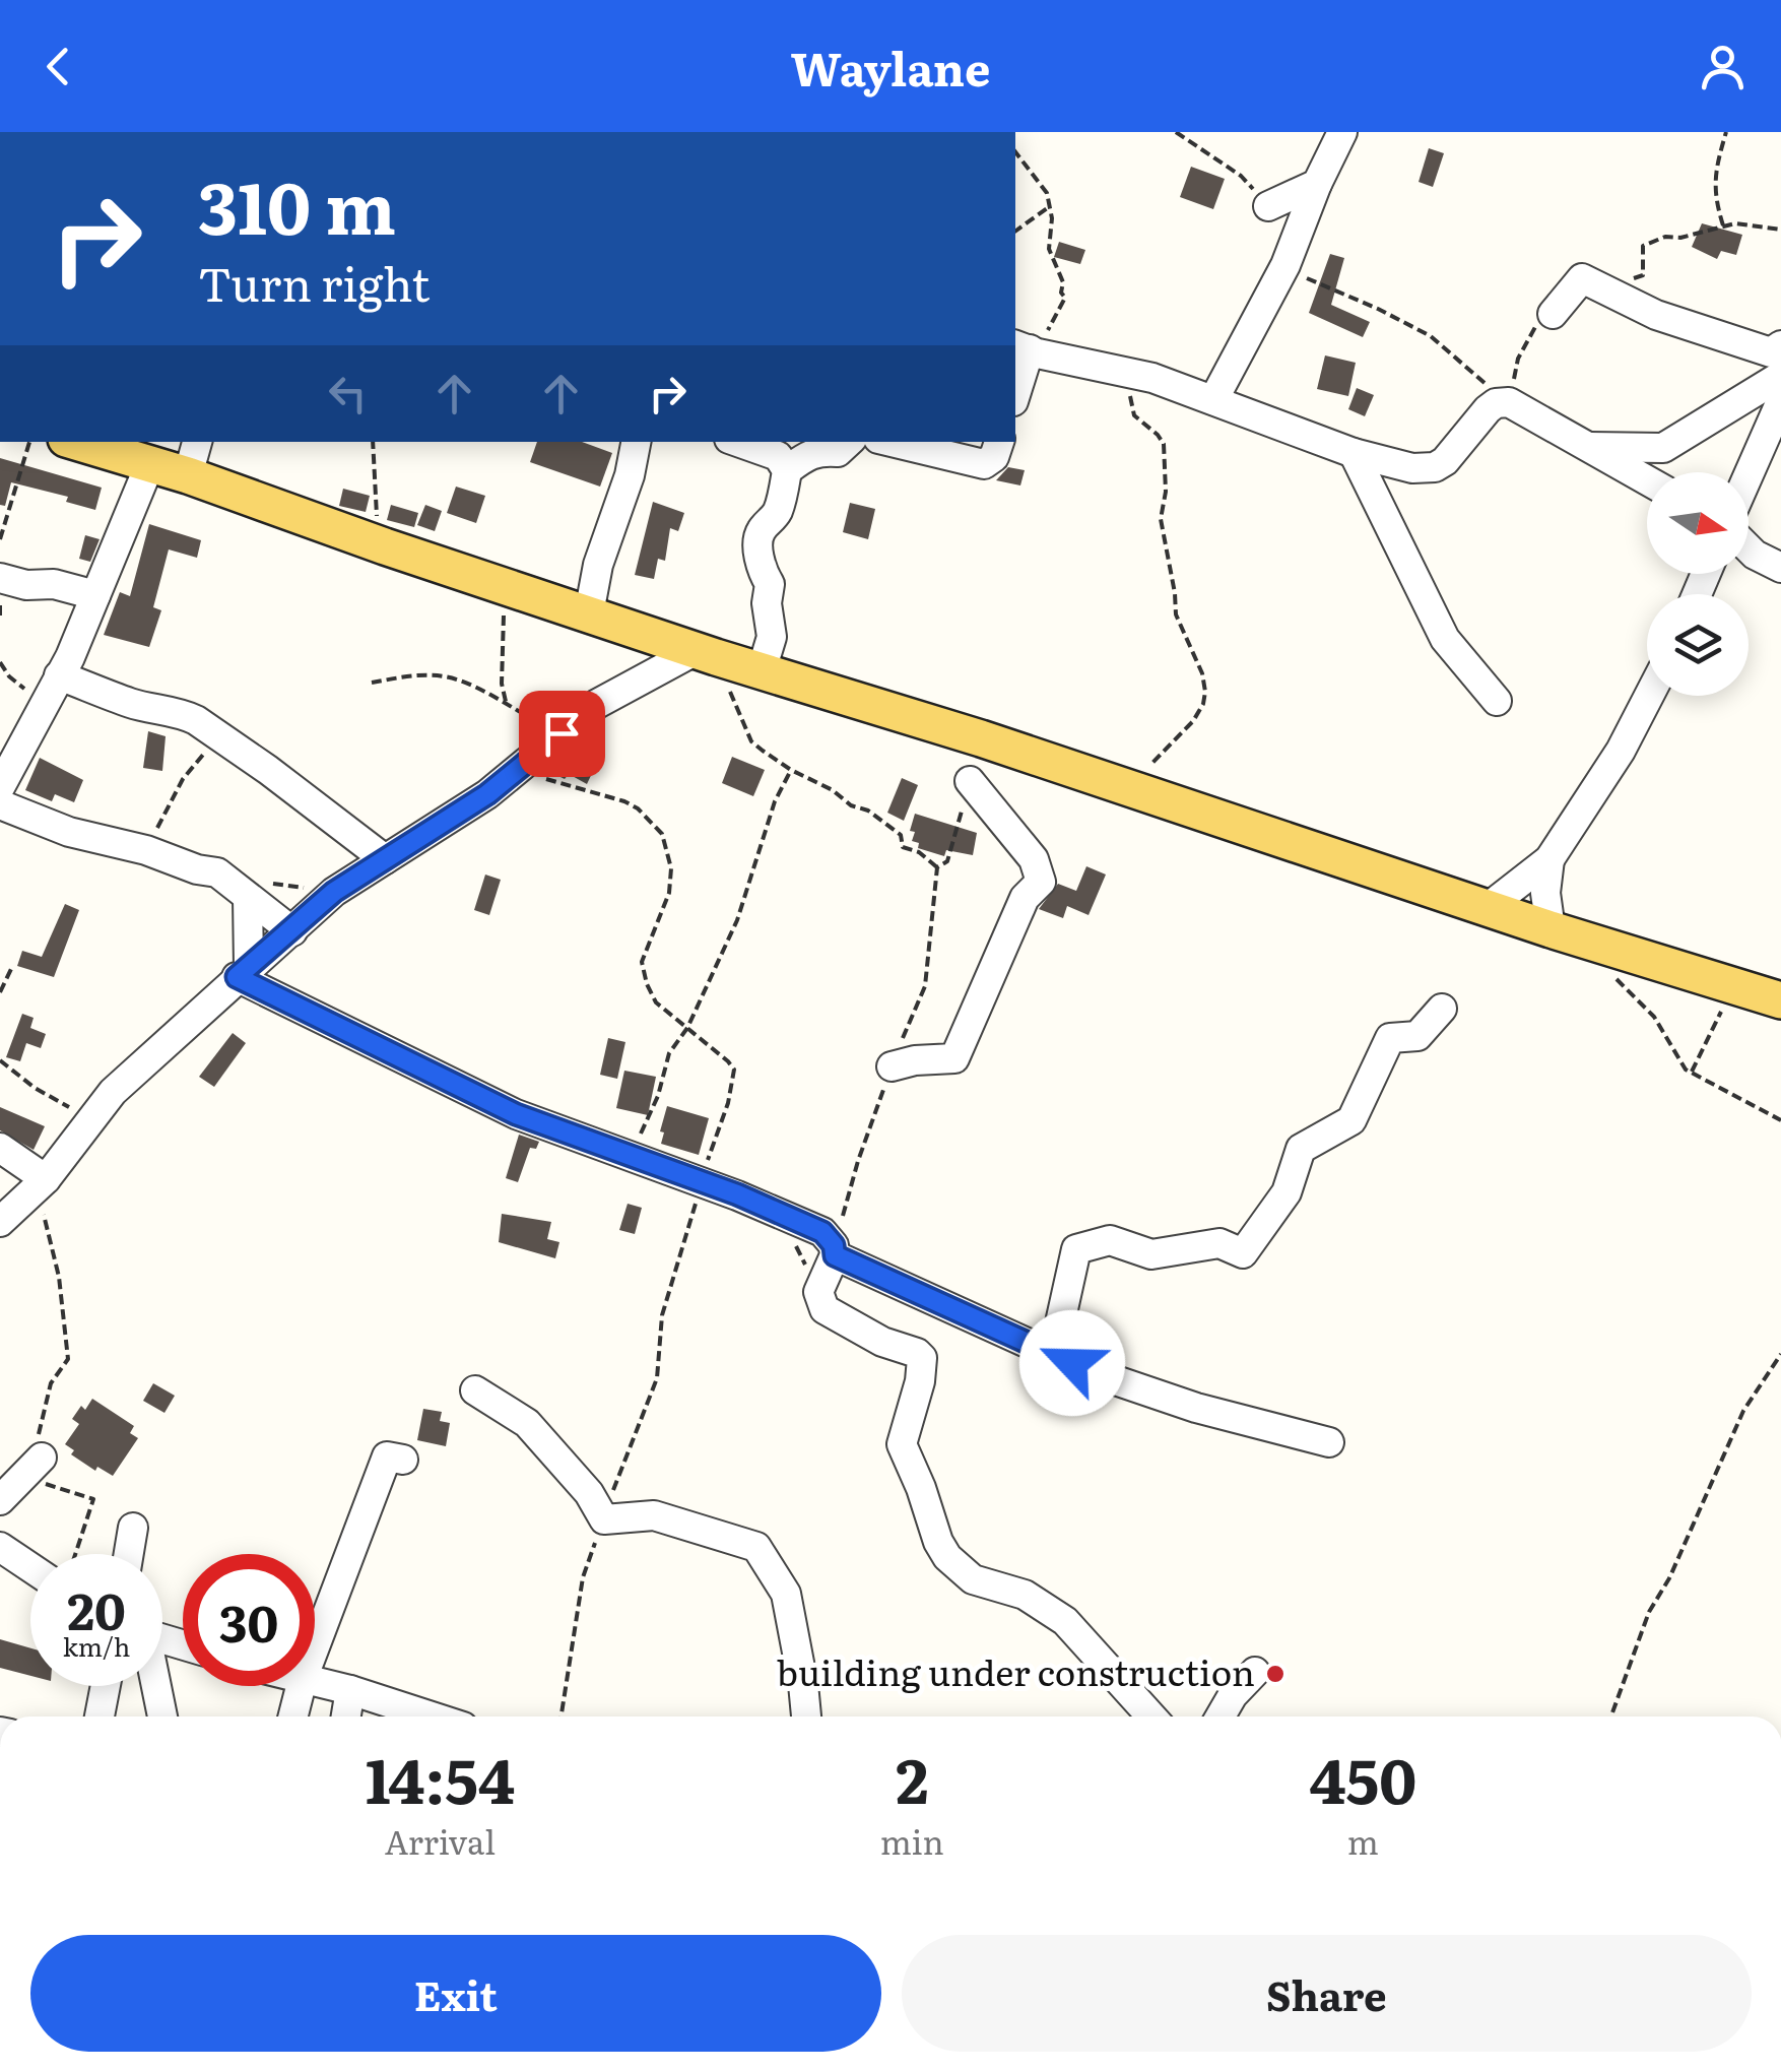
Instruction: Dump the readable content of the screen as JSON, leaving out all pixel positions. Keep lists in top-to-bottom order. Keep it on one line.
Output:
{"places":["building under construction"],"north":"right","page":{"header":"Waylane","turn":["310 m","Turn right"],"speed":"20 km/h","limit":"30","eta":["14:54","Arrival","2","min","450","m"],"buttons":["Exit","Share"]}}
